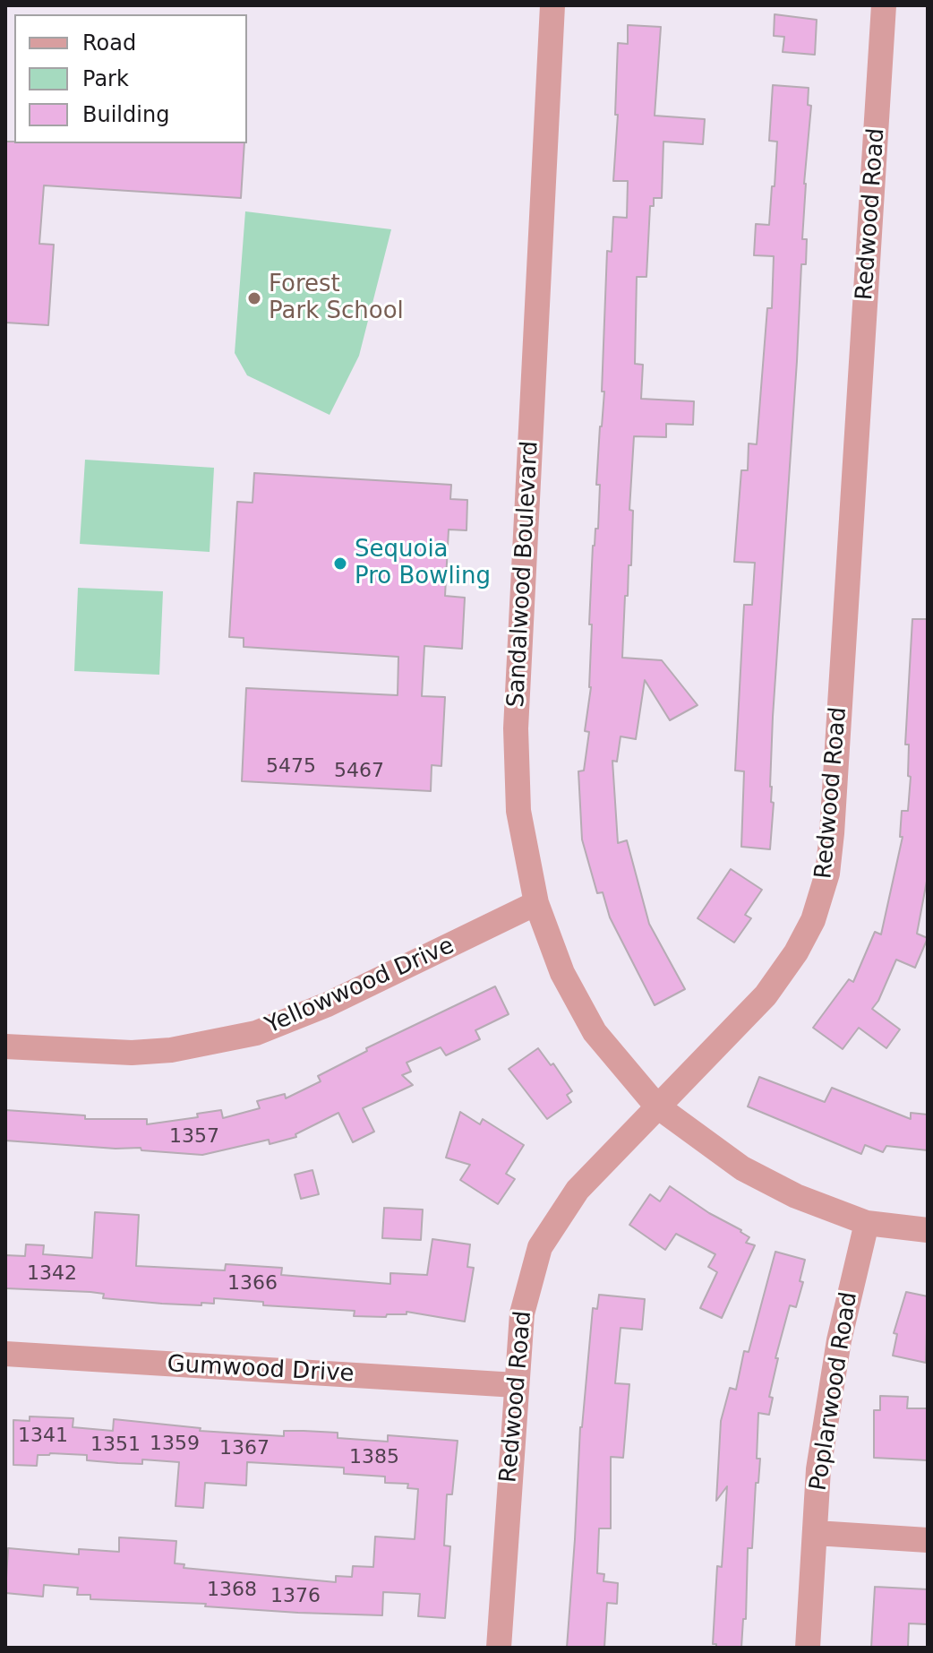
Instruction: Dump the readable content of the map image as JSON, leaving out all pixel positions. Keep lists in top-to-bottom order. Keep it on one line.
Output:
{"streets":{"street":["Redwood Road","Sandalwood Boulevard","Yellowwood Drive","Gumwood Drive","Poplarwood Road"]},"crossings":[["Redwood Road","Sandalwood Boulevard"],["Redwood Road","Gumwood Drive"],["Sandalwood Boulevard","Yellowwood Drive"],["Sandalwood Boulevard","Poplarwood Road"]],"places":["Forest Park School","Sequoia Pro Bowling"],"house_numbers":["5475","5467","1357","1342","1366","1341","1359","1351","1367","1385","1368","1376"],"legend":["Road","Park","Building"]}
